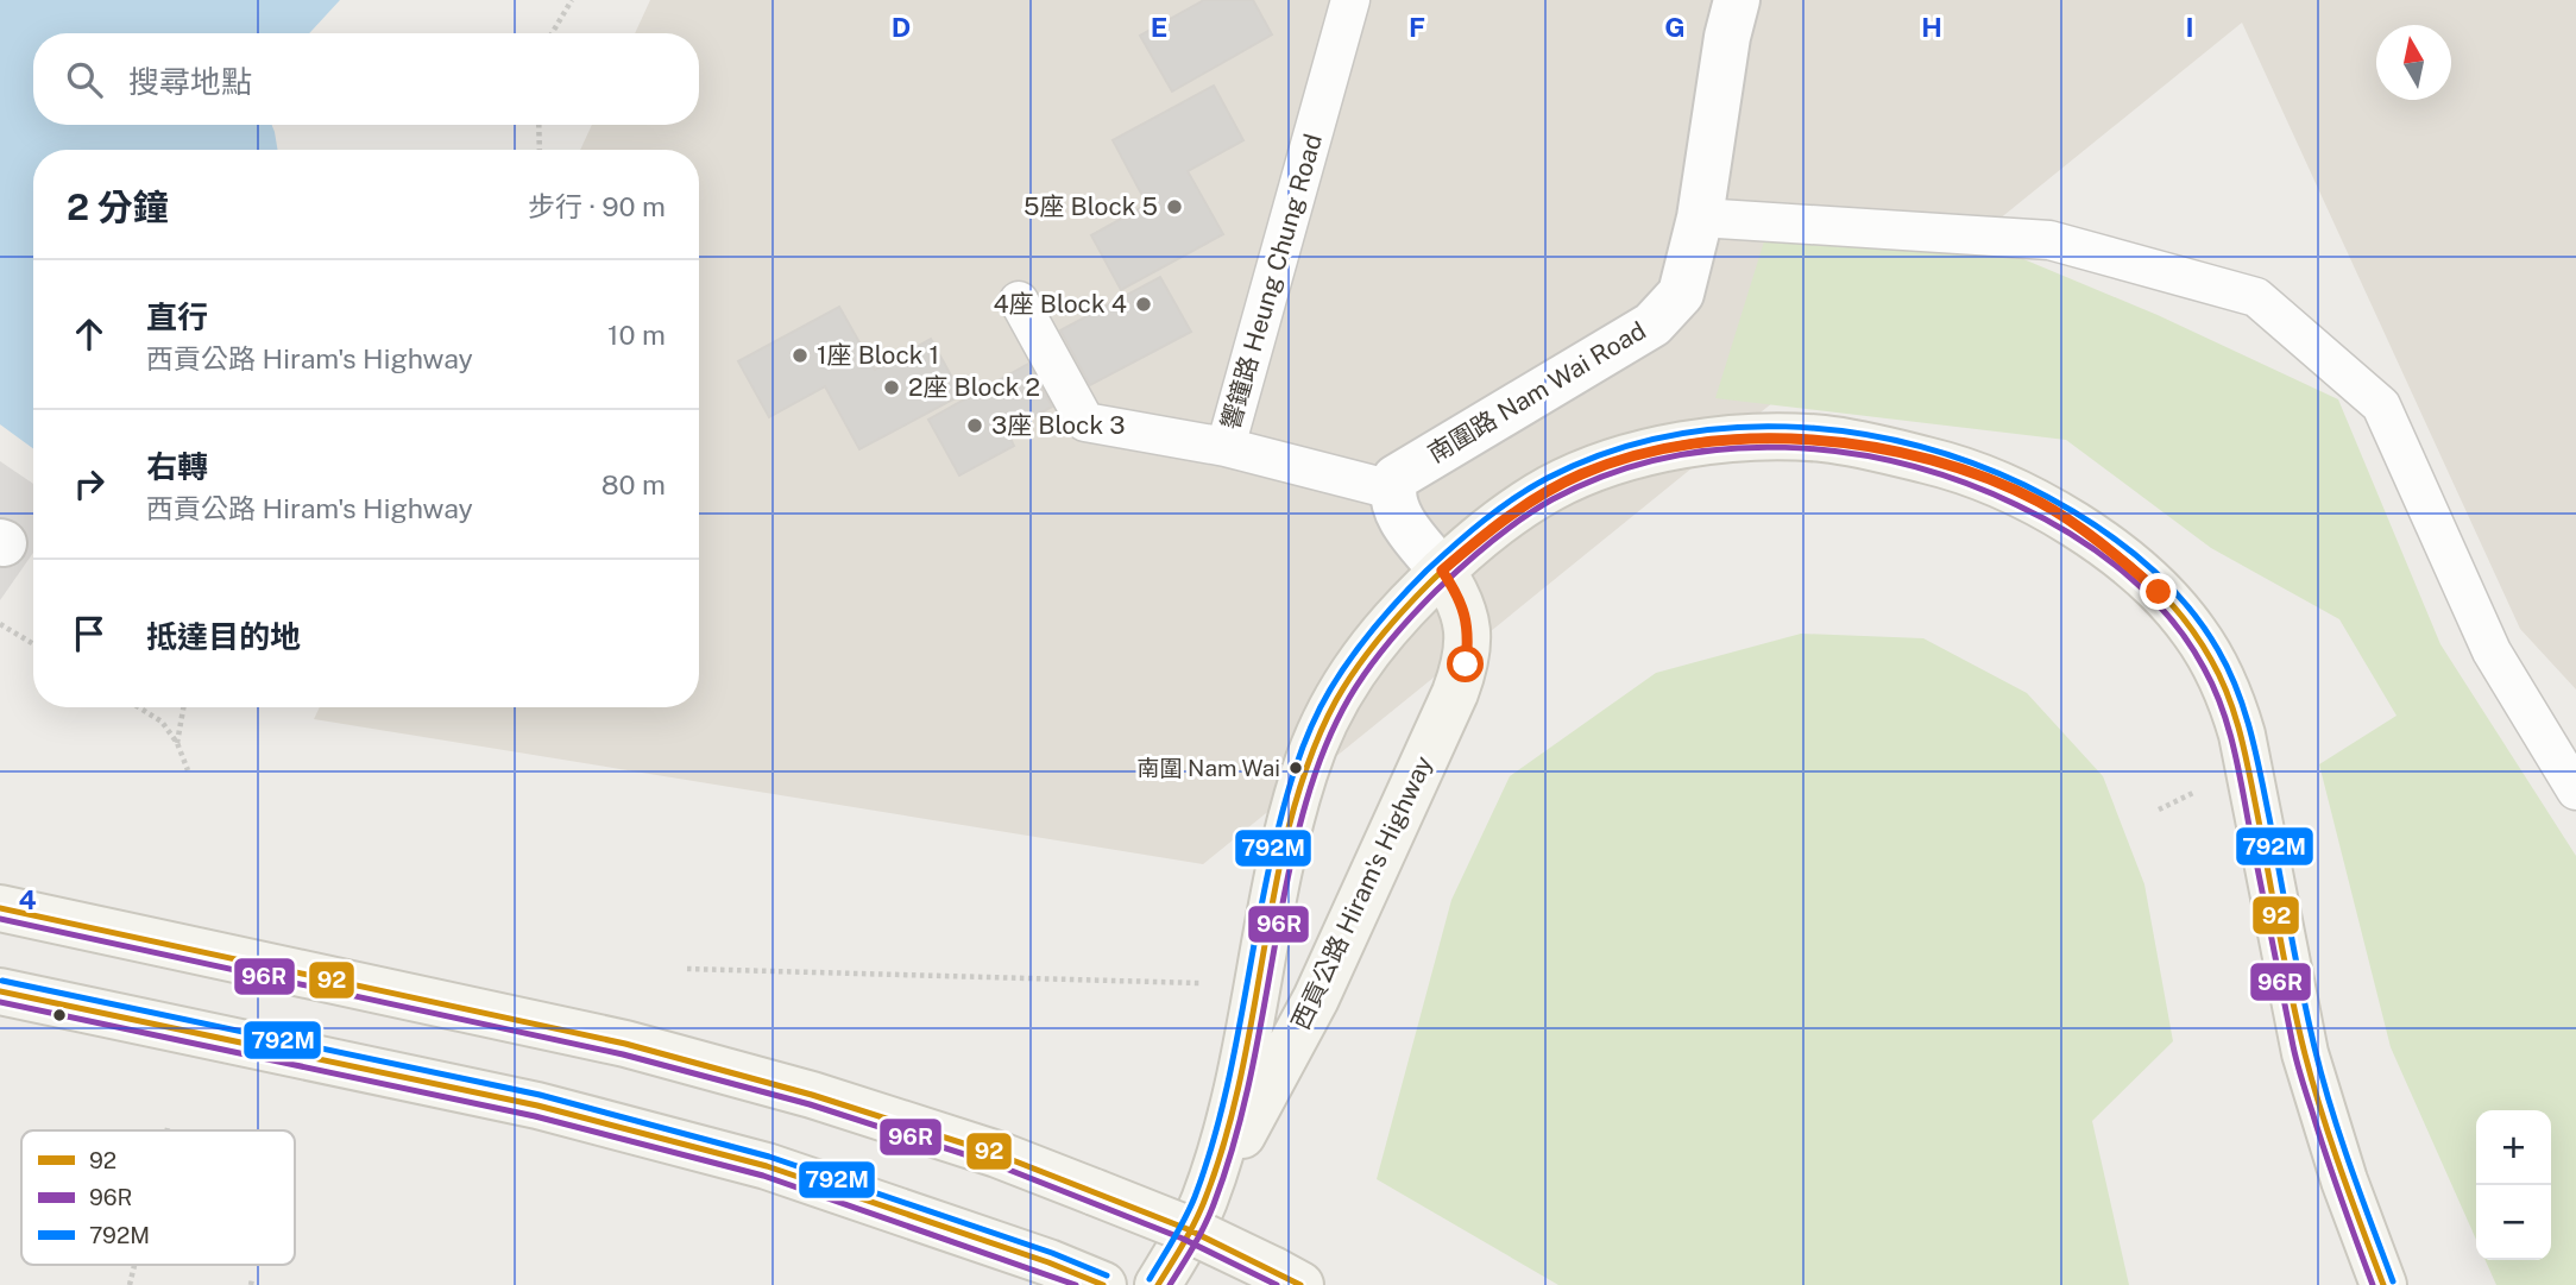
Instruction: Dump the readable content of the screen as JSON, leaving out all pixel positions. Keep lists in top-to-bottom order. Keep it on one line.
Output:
{"streets":{"street":["南圍路 Nam Wai Road","西貢公路 Hiram's Highway"],"lane":["響鐘路 Heung Chung Road"]},"crossings":[["響鐘路 Heung Chung Road","南圍路 Nam Wai Road"]],"places":["5座 Block 5","4座 Block 4","1座 Block 1","2座 Block 2","3座 Block 3","南圍 Nam Wai"],"lines":["transit line 792M","transit line 92","transit line 96R"],"legend":["92","96R","792M"],"north":"top","page":{"search":"搜尋地點","heading":["2 分鐘","步行 · 90 m"],"list":[["直行","西貢公路 Hiram's Highway","10 m"],["右轉","西貢公路 Hiram's Highway","80 m"],"抵達目的地"],"map_buttons":["+","−"]},"grid":{"columns":["D","E","F","G","H","I"],"rows":["4"]}}
